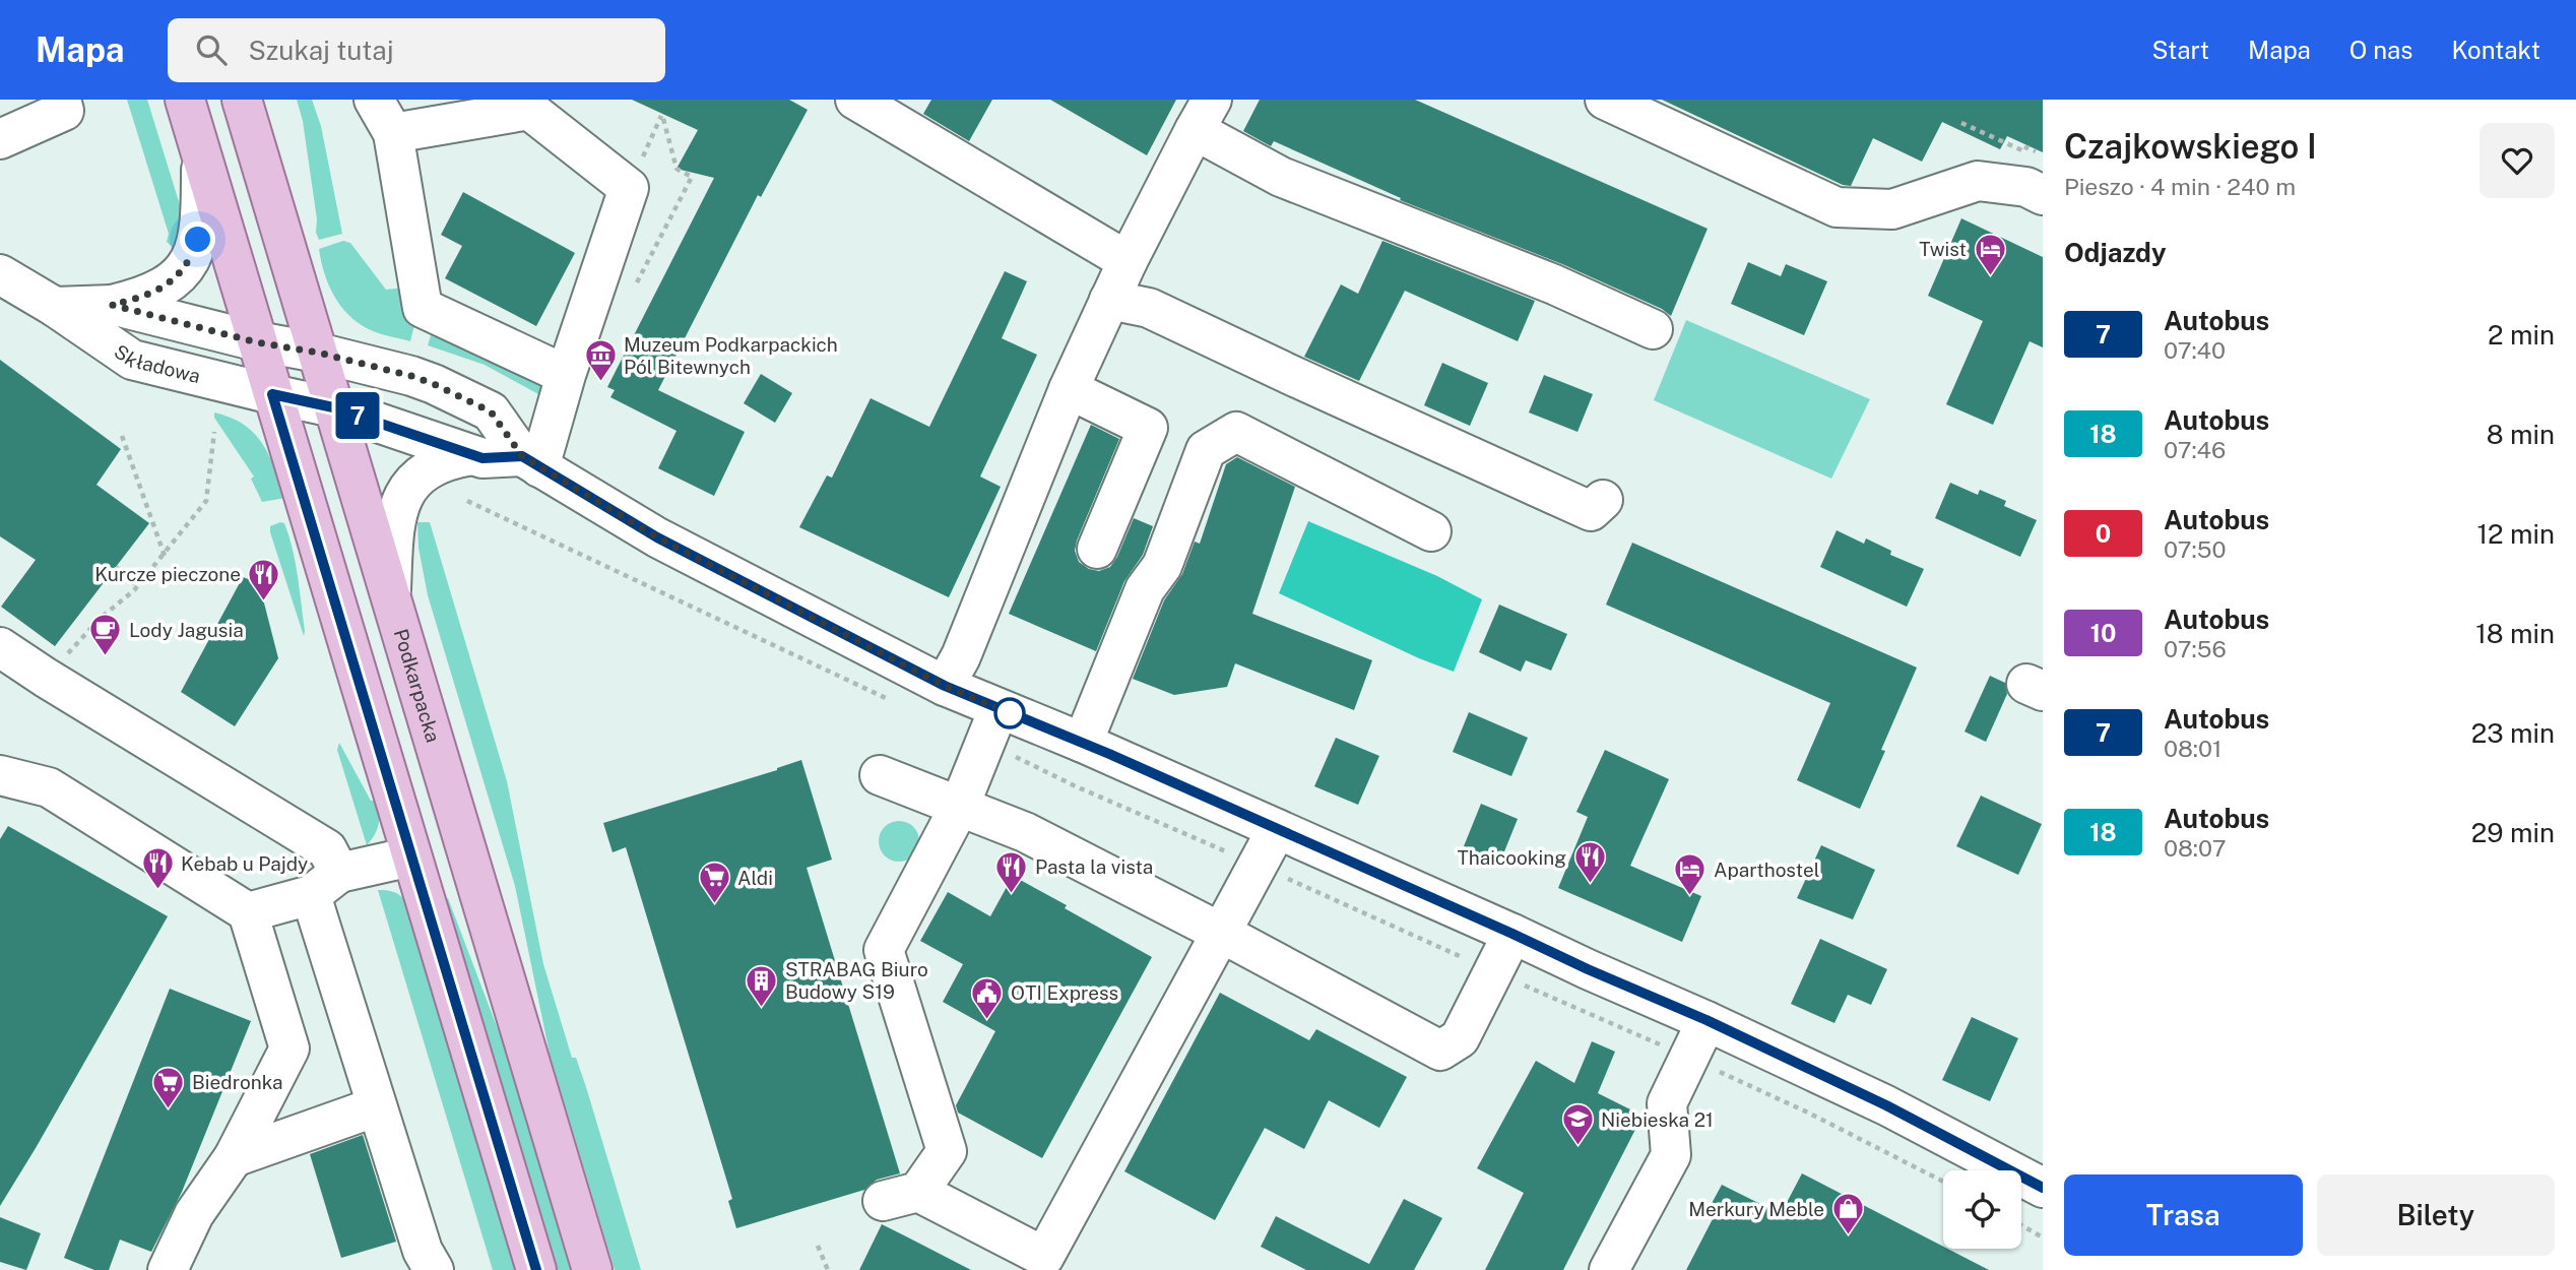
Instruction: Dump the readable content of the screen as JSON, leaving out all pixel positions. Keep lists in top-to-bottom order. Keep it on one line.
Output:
{"streets":{"main road":["Podkarpacka"],"street":["Składowa"]},"crossings":[["Składowa","Podkarpacka"]],"places":{"hotel":["Twist","Aparthostel"],"museum":["Muzeum Podkarpackich Pól Bitewnych"],"restaurant":["Kurcze pieczone","Thaicooking","Kebab u Pajdy","Pasta la vista"],"cafe":["Lody Jagusia"],"supermarket":["Aldi","Biedronka"],"building":["STRABAG Biuro Budowy S19"],"public building":["OTI Express"],"school or university":["Niebieska 21"],"shop":["Merkury Meble"]},"lines":["bus line 7"],"page":{"header":"Mapa","search":"Szukaj tutaj","nav":["Start","Mapa","O nas","Kontakt"],"on_map":"7","heading":[["Czajkowskiego I","Pieszo · 4 min · 240 m"],"Odjazdy"],"list":[{"mark":"7","name":"Autobus","note":"07:40","value":"2 min"},{"mark":"18","name":"Autobus","note":"07:46","value":"8 min"},{"mark":"0","name":"Autobus","note":"07:50","value":"12 min"},{"mark":"10","name":"Autobus","note":"07:56","value":"18 min"},{"mark":"7","name":"Autobus","note":"08:01","value":"23 min"},{"mark":"18","name":"Autobus","note":"08:07","value":"29 min"}],"buttons":["Trasa","Bilety"]}}
